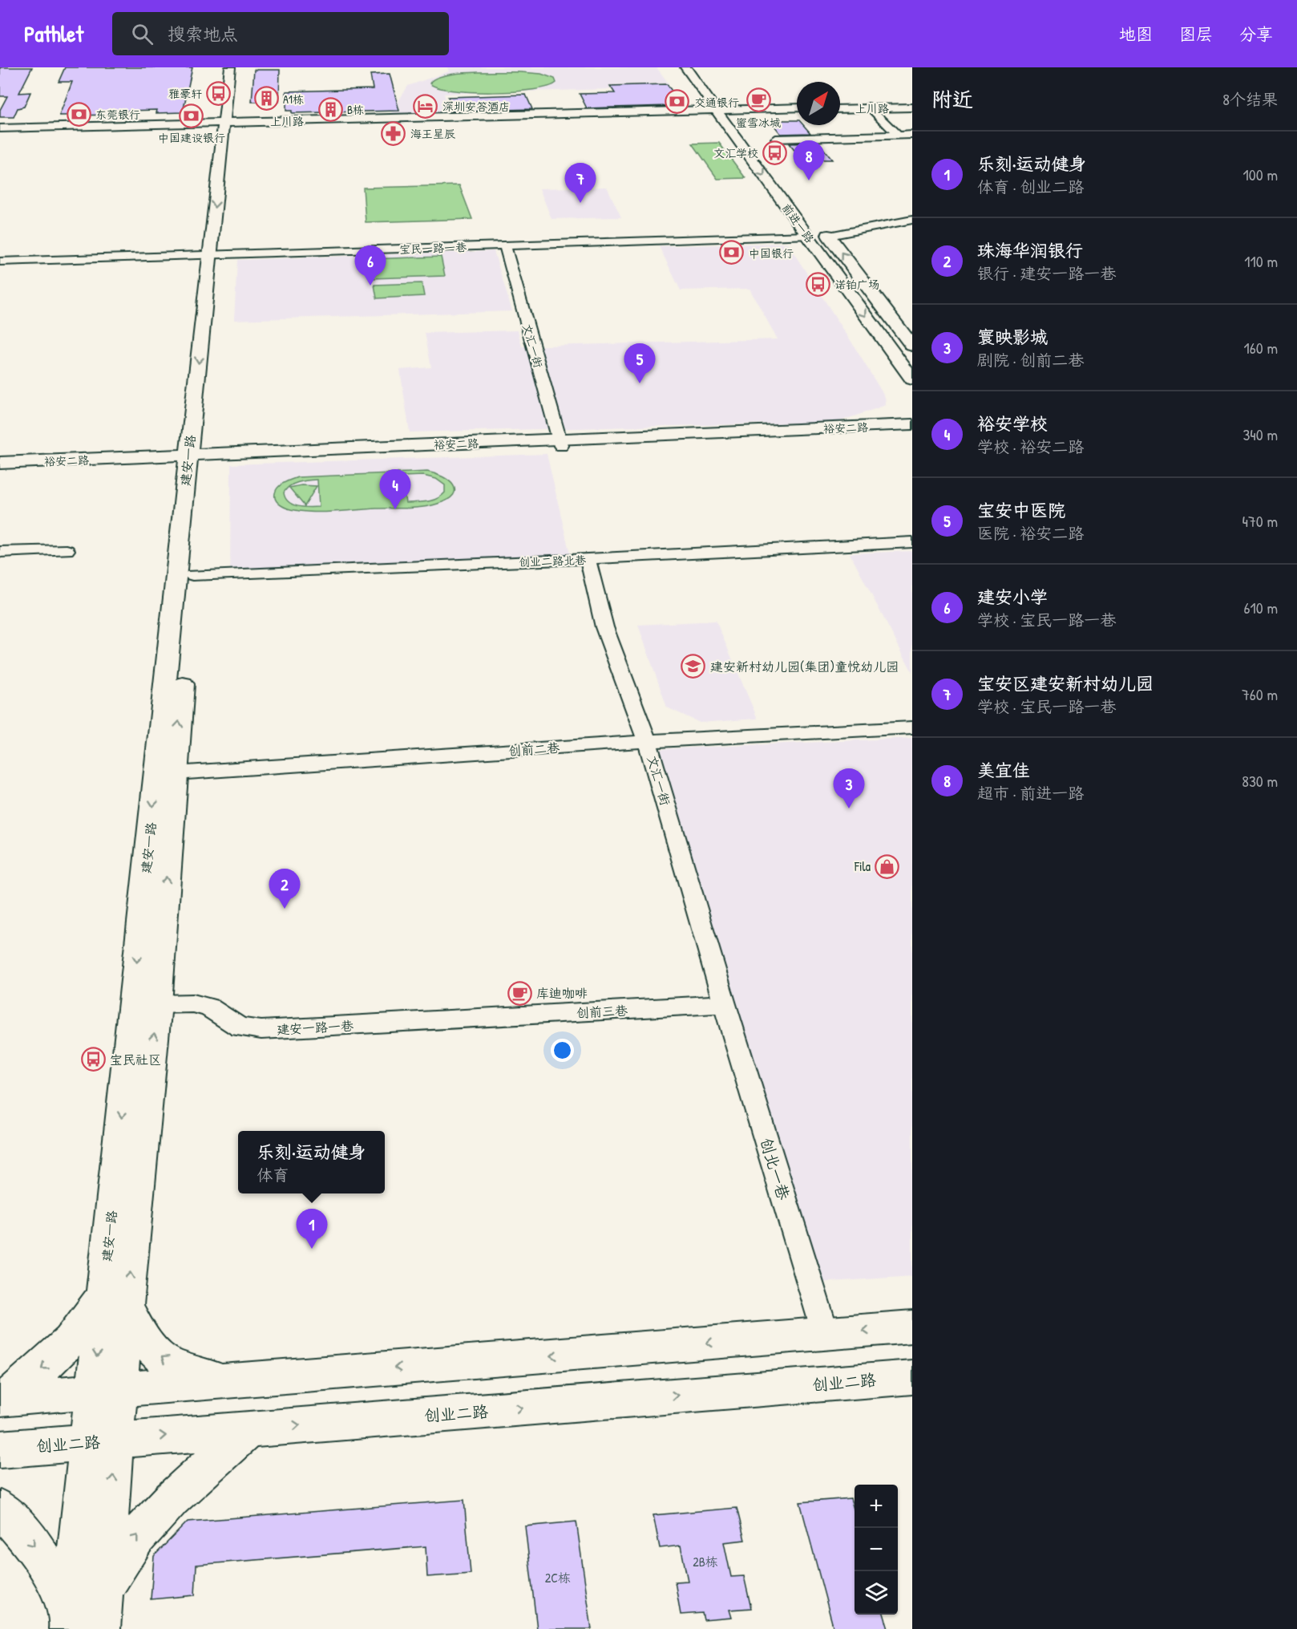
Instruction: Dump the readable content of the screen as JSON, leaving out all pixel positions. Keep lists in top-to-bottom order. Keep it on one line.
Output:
{"streets":{"main road":["上川路","前进一路","裕安二路","建安一路","创业二路"],"street":["宝民一路一巷","文汇一街","创业二路北巷","创前二巷","创前三巷","建安一路一巷","创北一巷"]},"crossings":[["上川路","前进一路"],["前进一路","宝民一路一巷"],["宝民一路一巷","文汇一街"],["宝民一路一巷","建安一路"],["文汇一街","裕安二路"],["文汇一街","创业二路北巷"],["文汇一街","创前二巷"],["文汇一街","创前三巷"],["文汇一街","创北一巷"],["裕安二路","建安一路"],["建安一路","创业二路北巷"],["建安一路","创前二巷"],["建安一路","建安一路一巷"],["建安一路","创业二路"],["创前三巷","建安一路一巷"],["创前三巷","创北一巷"]],"places":{"bus stop":["雅豪轩","文汇学校","诺铂广场","宝民社区"],"building":["A1栋","B栋"],"cafe":["蜜雪冰城","库迪咖啡"],"bank":["交通银行","东莞银行","中国建设银行","中国银行"],"hotel":["深圳安答酒店"],"pharmacy":["海王星辰"],"school or university":["建安新村幼儿园(集团)童悦幼儿园"],"shop":["Fila"]},"house_numbers":["2B栋","2C栋"],"north":"top right","page":{"header":"Pathlet","search":"搜索地点","nav":["地图","图层","分享"],"heading":["附近","8个结果"],"list":[{"mark":"1","name":"乐刻·运动健身","note":"体育 · 创业二路","value":"100 m"},{"mark":"2","name":"珠海华润银行","note":"银行 · 建安一路一巷","value":"110 m"},{"mark":"3","name":"寰映影城","note":"剧院 · 创前二巷","value":"160 m"},{"mark":"4","name":"裕安学校","note":"学校 · 裕安二路","value":"340 m"},{"mark":"5","name":"宝安中医院","note":"医院 · 裕安二路","value":"470 m"},{"mark":"6","name":"建安小学","note":"学校 · 宝民一路一巷","value":"610 m"},{"mark":"7","name":"宝安区建安新村幼儿园","note":"学校 · 宝民一路一巷","value":"760 m"},{"mark":"8","name":"美宜佳","note":"超市 · 前进一路","value":"830 m"}],"pins":["8","7","6","5","4","3","2","1"],"popup":["乐刻·运动健身","体育"],"map_buttons":["+","−"]}}
